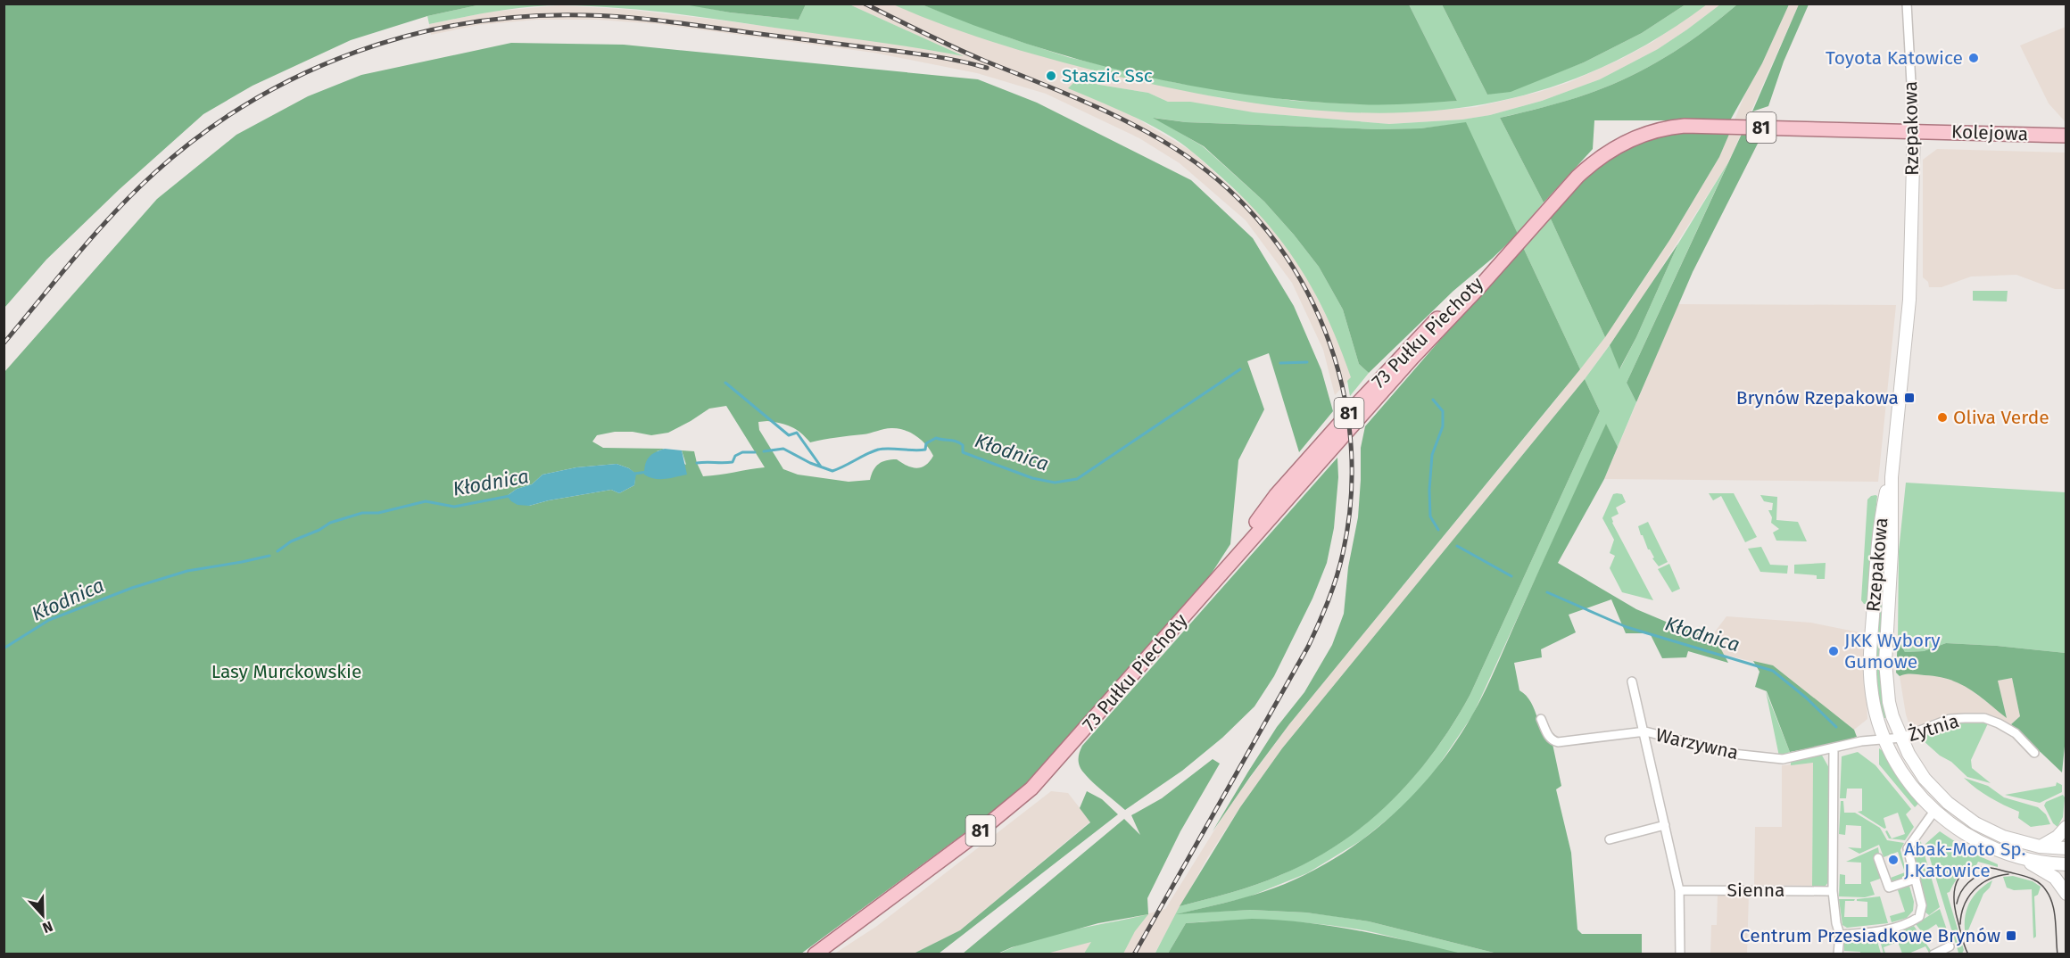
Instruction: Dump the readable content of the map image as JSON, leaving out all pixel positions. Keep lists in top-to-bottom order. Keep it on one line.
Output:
{"streets":{"main road":["81","Kolejowa","73 Pułku Piechoty"],"street":["Rzepakowa","Żytnia","Warzywna","Sienna"]},"crossings":[["Rzepakowa","Kolejowa"],["Rzepakowa","73 Pułku Piechoty"],["Rzepakowa","Żytnia"],["Rzepakowa","Warzywna"],["Kolejowa","73 Pułku Piechoty"],["Żytnia","Warzywna"]],"water":["Kłodnica"],"parks":["Lasy Murckowskie"],"places":{"other":["Toyota Katowice","Staszic Ssc","Oliva Verde","JKK Wybory Gumowe","Abak-Moto Sp. J.Katowice"],"transit":["Brynów Rzepakowa","Centrum Przesiadkowe Brynów"]},"north":"bottom"}
